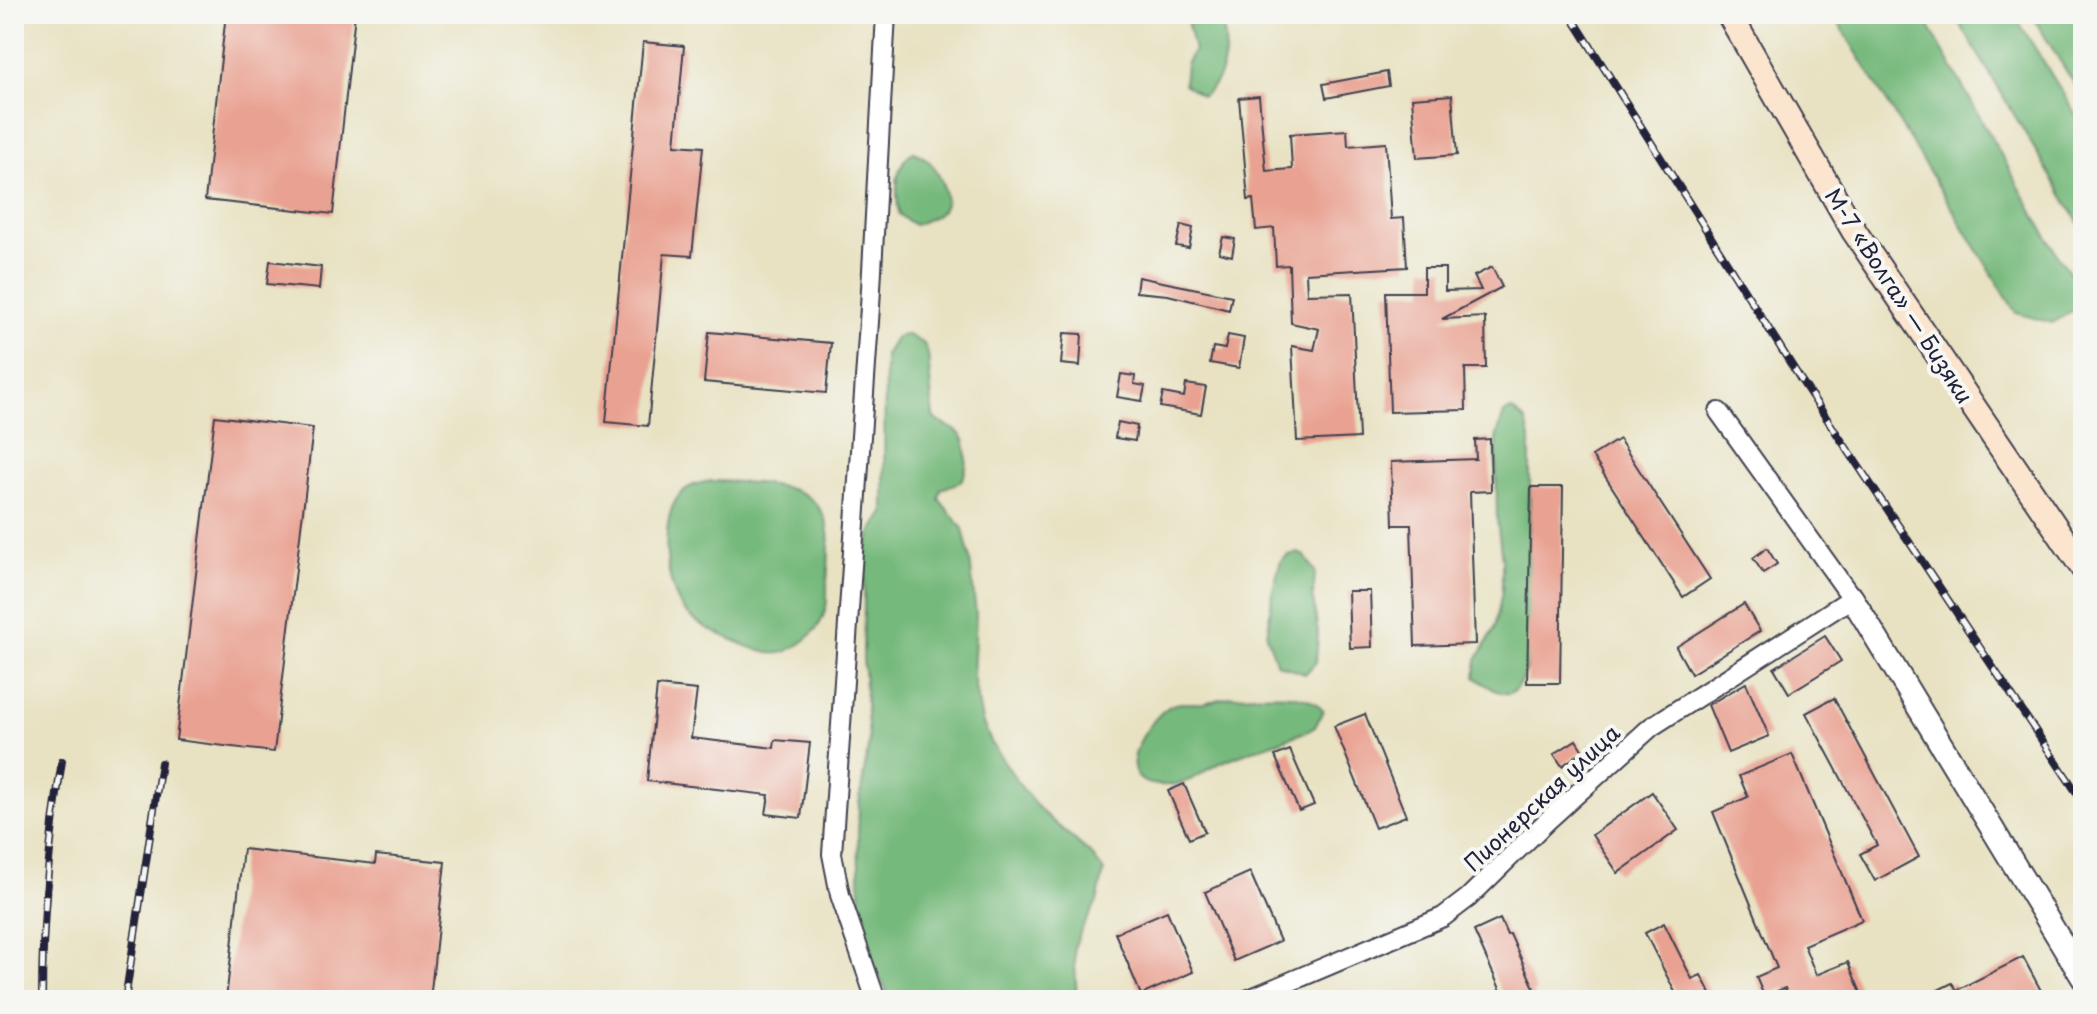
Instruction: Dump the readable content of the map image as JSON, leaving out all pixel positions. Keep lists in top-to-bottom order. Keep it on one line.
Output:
{"streets":{"main road":["М-7 «Волга» — Бизяки"],"street":["Пионерская улица"]}}
